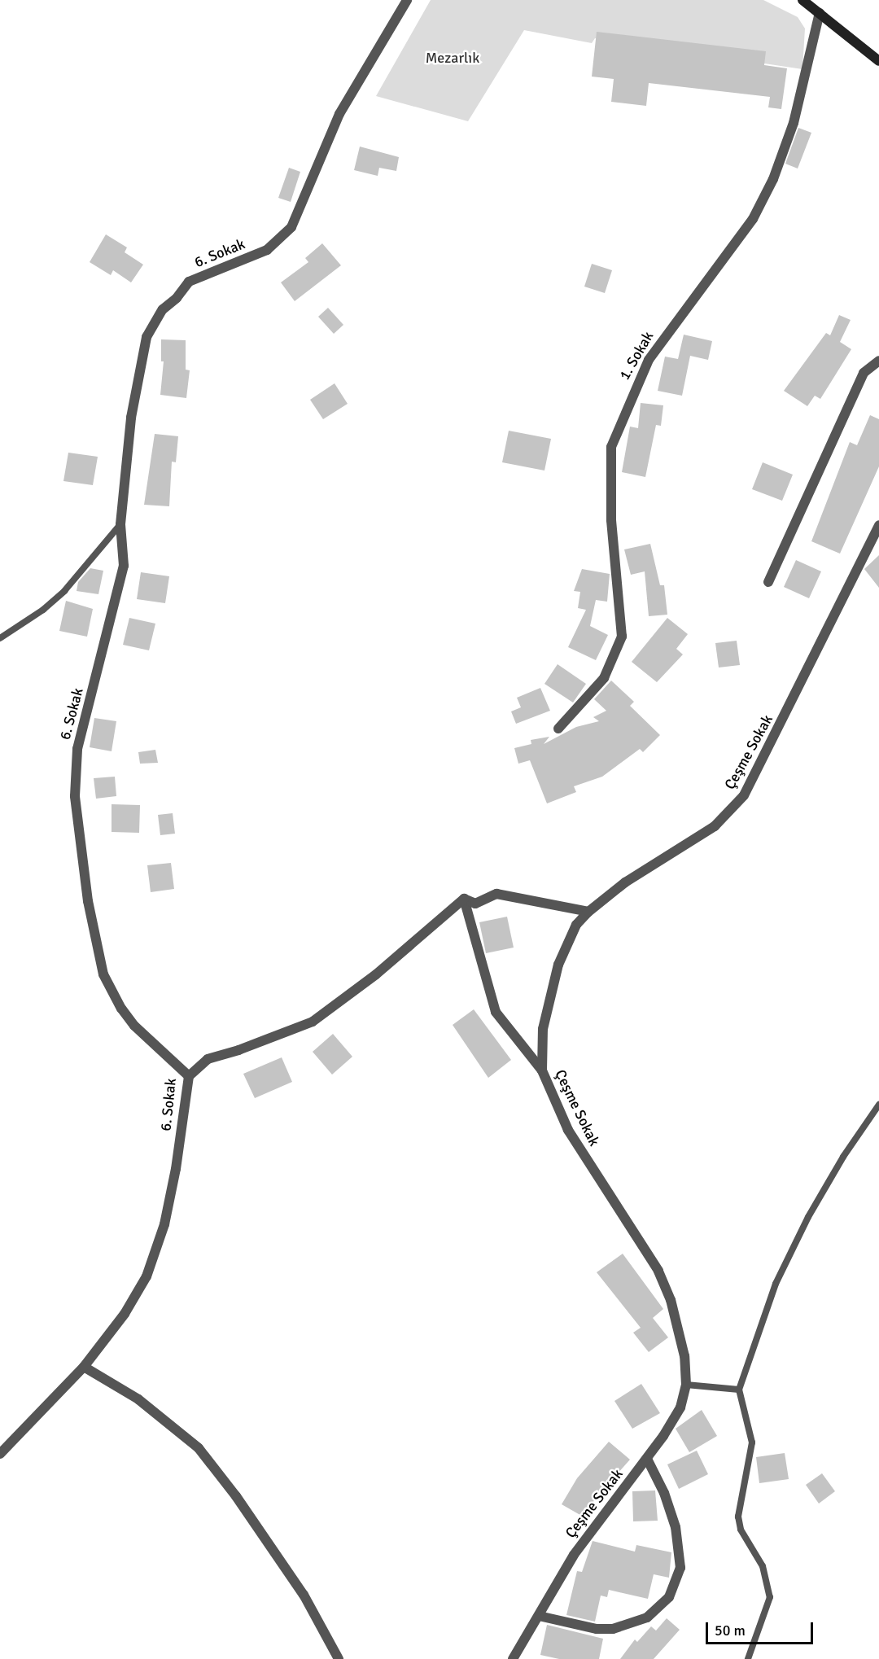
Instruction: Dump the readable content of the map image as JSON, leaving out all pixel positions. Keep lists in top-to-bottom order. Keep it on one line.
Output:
{"streets":{"street":["6. Sokak","1. Sokak","Çeşme Sokak"]},"parks":["Mezarlık"],"scale_bar":"50 m"}
